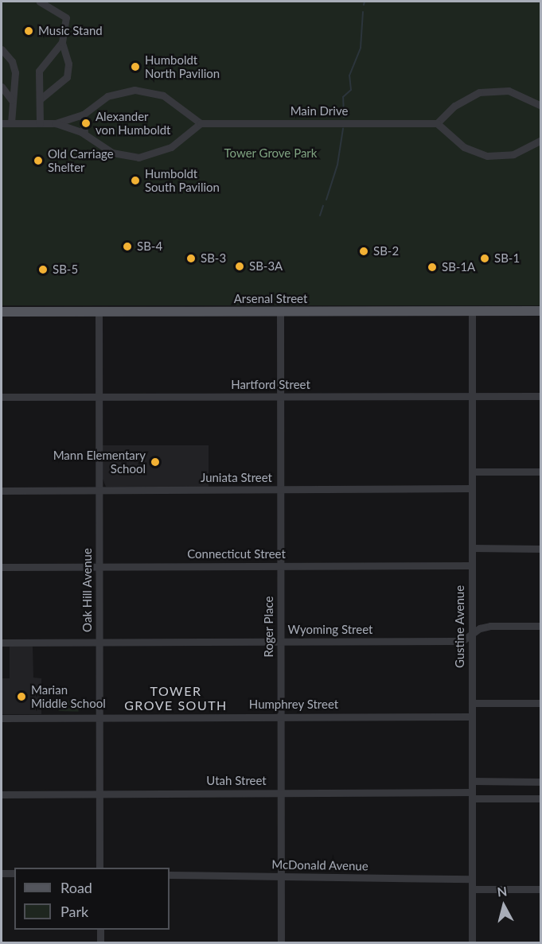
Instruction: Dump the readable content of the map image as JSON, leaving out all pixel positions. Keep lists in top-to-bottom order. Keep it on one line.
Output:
{"streets":{"main road":["Arsenal Street"],"street":["Main Drive","Hartford Street","Juniata Street","Connecticut Street","Oak Hill Avenue","Roger Place","Gustine Avenue","Wyoming Street","Humphrey Street","Utah Street","McDonald Avenue"]},"crossings":[["Arsenal Street","Oak Hill Avenue"],["Arsenal Street","Roger Place"],["Arsenal Street","Gustine Avenue"],["Hartford Street","Oak Hill Avenue"],["Hartford Street","Roger Place"],["Hartford Street","Gustine Avenue"],["Juniata Street","Oak Hill Avenue"],["Juniata Street","Roger Place"],["Juniata Street","Gustine Avenue"],["Connecticut Street","Oak Hill Avenue"],["Connecticut Street","Roger Place"],["Connecticut Street","Gustine Avenue"],["Oak Hill Avenue","Wyoming Street"],["Oak Hill Avenue","Humphrey Street"],["Oak Hill Avenue","Utah Street"],["Roger Place","Wyoming Street"],["Roger Place","Humphrey Street"],["Roger Place","Utah Street"],["Roger Place","McDonald Avenue"],["Gustine Avenue","Wyoming Street"],["Gustine Avenue","Humphrey Street"],["Gustine Avenue","Utah Street"],["Gustine Avenue","McDonald Avenue"]],"districts":["TOWER GROVE SOUTH"],"parks":["Tower Grove Park"],"places":["Music Stand","Humboldt North Pavilion","Alexander von Humboldt","Old Carriage Shelter","Humboldt South Pavilion","SB-4","SB-2","SB-3","SB-1","SB-3A","SB-1A","SB-5","Mann Elementary School","Marian Middle School"],"legend":["Road","Park"],"north":"top"}
